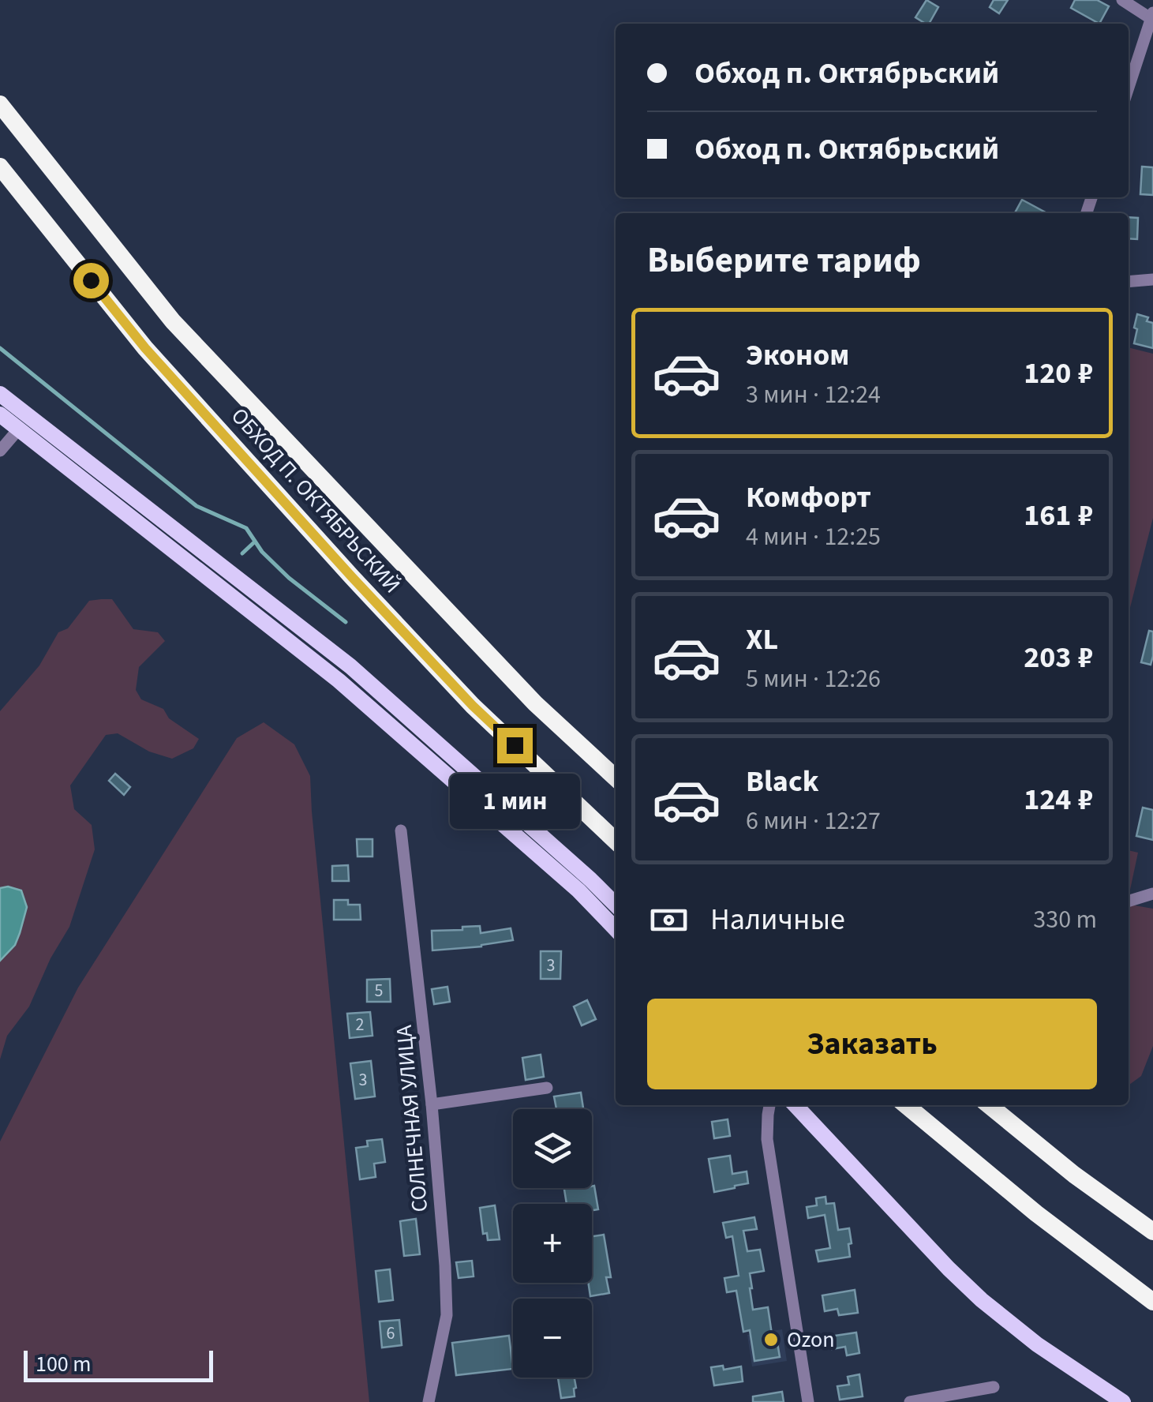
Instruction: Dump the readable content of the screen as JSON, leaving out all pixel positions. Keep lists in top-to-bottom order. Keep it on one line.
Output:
{"streets":{"highway":["ОБХОД П. ОКТЯБРЬСКИЙ"],"street":["СОЛНЕЧНАЯ УЛИЦА"]},"places":["Ozon"],"house_numbers":["3","5","2","3","6"],"scale_bar":"100 m","page":{"banner":["Обход п. Октябрьский","Обход п. Октябрьский"],"heading":"Выберите тариф","list":[{"name":"Эконом","note":"3 мин · 12:24","value":"120 ₽"},{"name":"Комфорт","note":"4 мин · 12:25","value":"161 ₽"},{"name":"XL","note":"5 мин · 12:26","value":"203 ₽"},{"name":"Black","note":"6 мин · 12:27","value":"124 ₽"}],"bubble":"1 мин","pay":["Наличные","330 m"],"buttons":"Заказать","map_buttons":["+","−"],"scale":"100 m"}}
